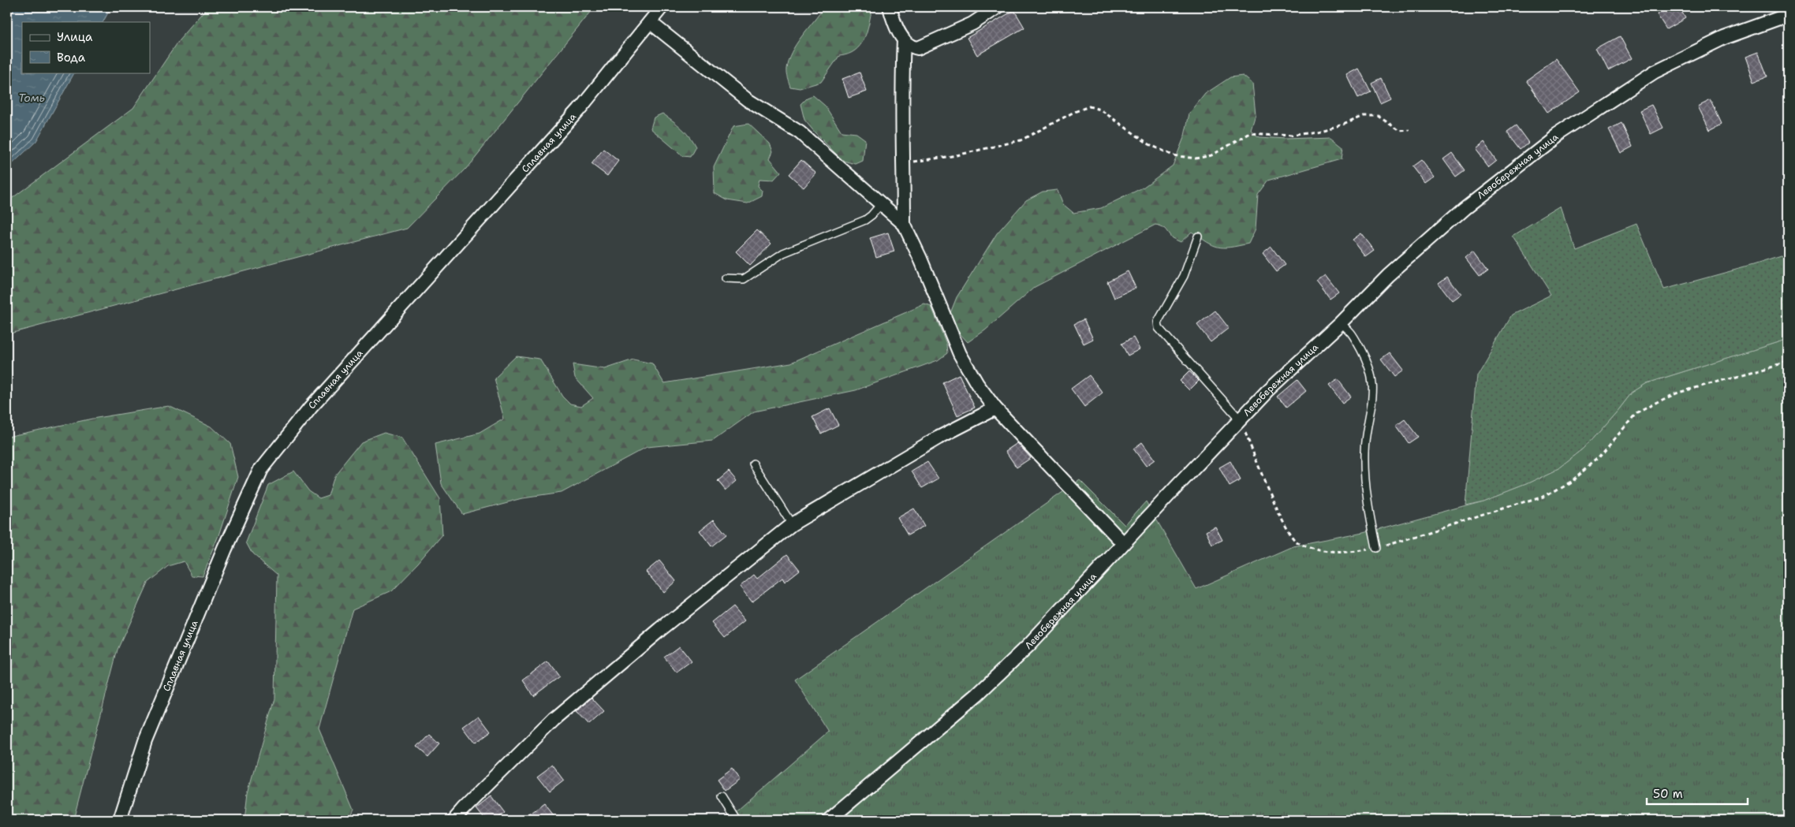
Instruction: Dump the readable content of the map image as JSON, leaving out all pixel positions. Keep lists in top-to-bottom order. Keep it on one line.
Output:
{"streets":{"street":["Сплавная улица","Левобережная улица"]},"water":["Томь"],"legend":["Улица","Вода"],"scale_bar":"50 m"}
